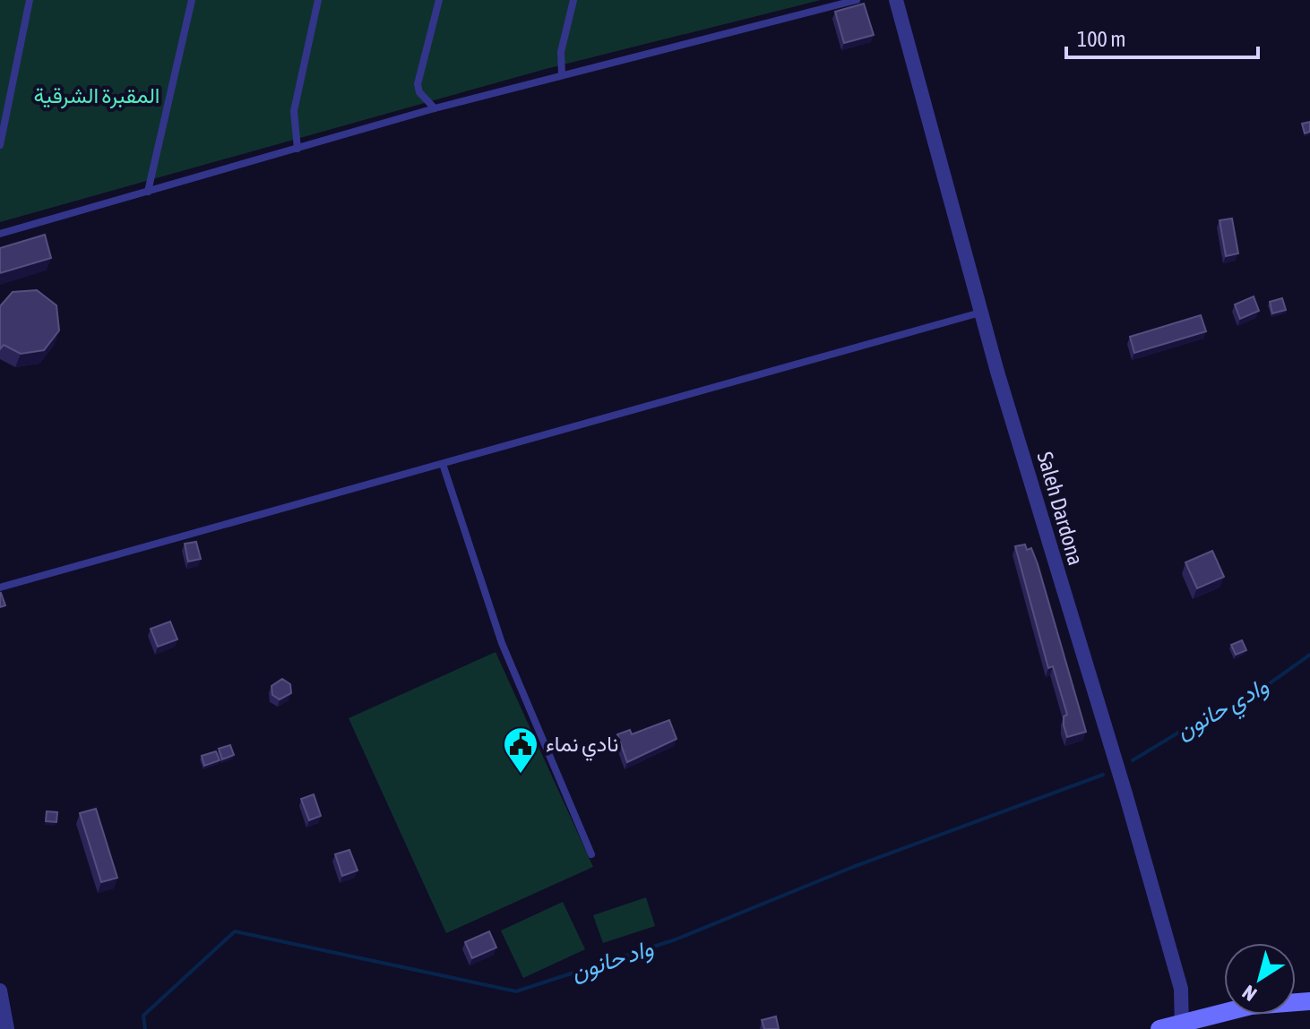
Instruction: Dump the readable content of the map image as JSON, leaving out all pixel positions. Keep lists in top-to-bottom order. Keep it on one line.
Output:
{"streets":{"street":["Saleh Dardona"]},"water":["وادي حانون","واد حانون"],"parks":["المقبرة الشرقية"],"places":{"public building":["نادي نماء"]},"scale_bar":"100 m","north":"bottom left"}
